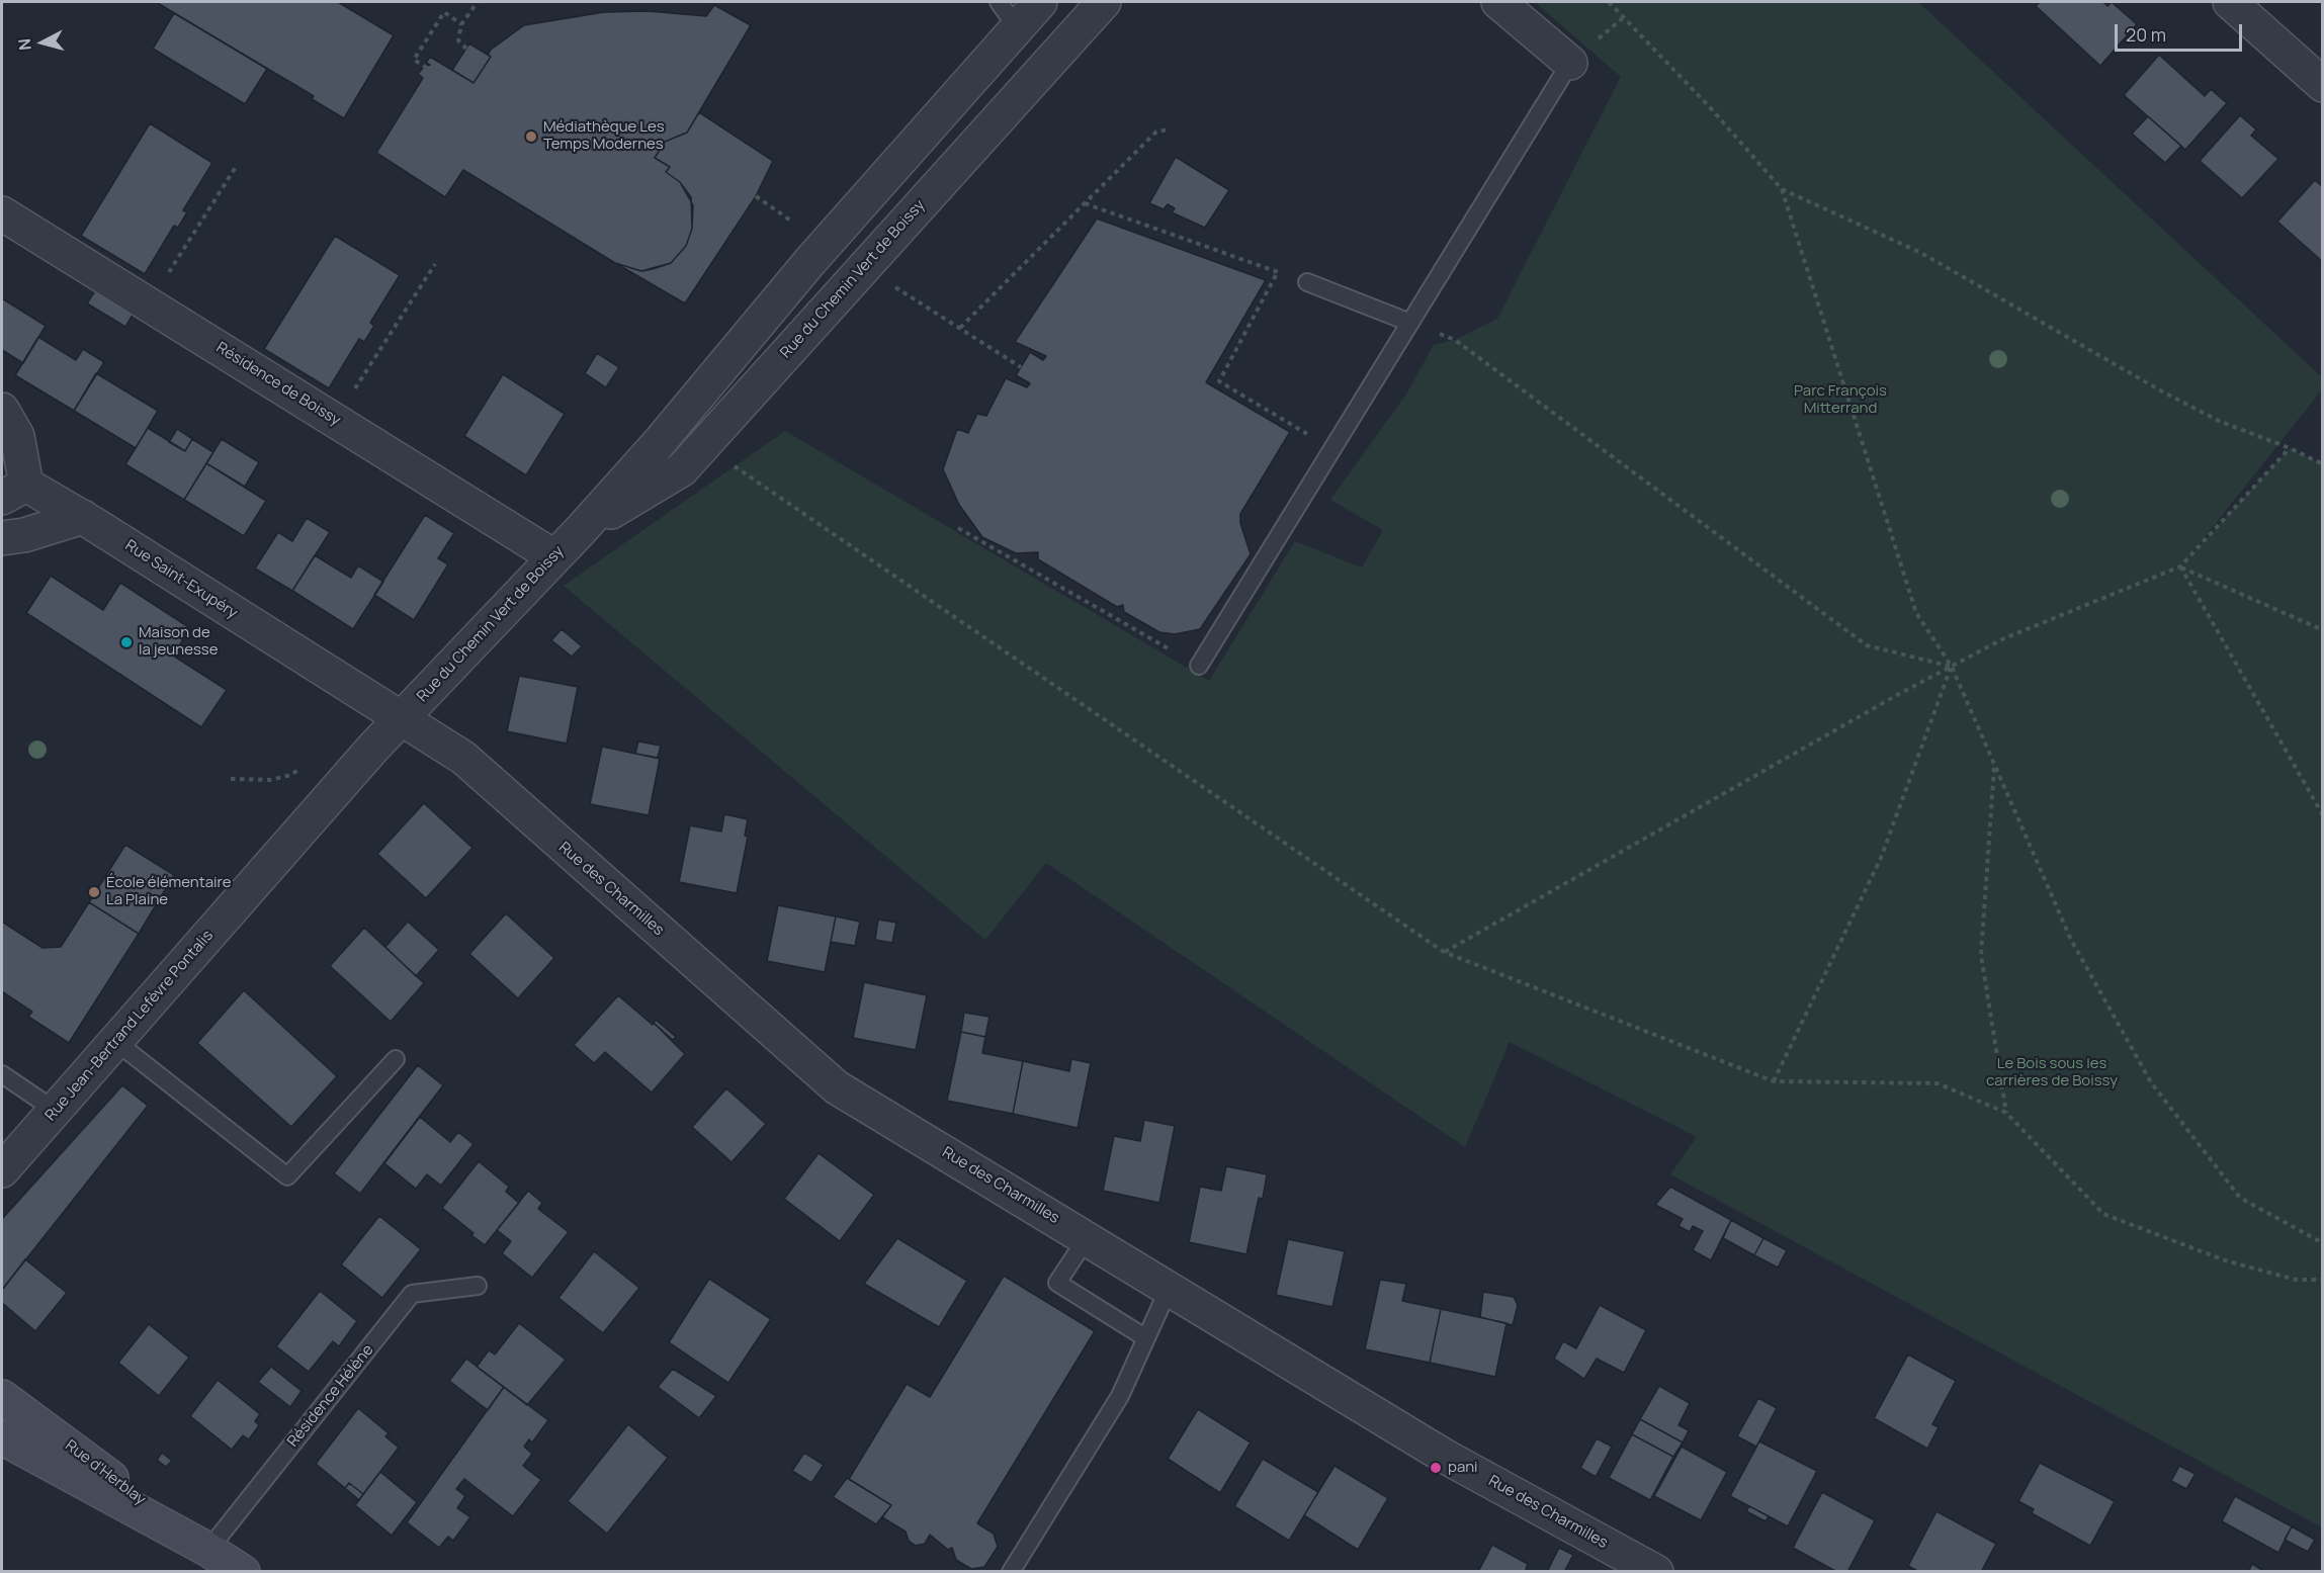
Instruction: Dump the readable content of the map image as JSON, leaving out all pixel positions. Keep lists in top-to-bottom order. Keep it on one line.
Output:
{"streets":{"main road":["Rue d'Herblay"],"street":["Rue du Chemin Vert de Boissy","Résidence de Boissy","Rue Saint-Exupéry","Rue des Charmilles","Rue Jean-Bertrand Lefèvre Pontalis"],"lane":["Résidence Hélène"]},"crossings":[["Rue du Chemin Vert de Boissy","Résidence de Boissy"],["Rue du Chemin Vert de Boissy","Rue Saint-Exupéry"],["Rue du Chemin Vert de Boissy","Rue des Charmilles"],["Rue du Chemin Vert de Boissy","Rue Jean-Bertrand Lefèvre Pontalis"],["Rue Saint-Exupéry","Rue des Charmilles"],["Rue Saint-Exupéry","Rue Jean-Bertrand Lefèvre Pontalis"],["Rue des Charmilles","Rue Jean-Bertrand Lefèvre Pontalis"],["Résidence Hélène","Rue d'Herblay"]],"parks":["Parc François Mitterrand","Le Bois sous les carrières de Boissy"],"places":["Médiathèque Les Temps Modernes","Maison de la jeunesse","École élémentaire La Plaine","pani"],"scale_bar":"20 m","north":"left"}
